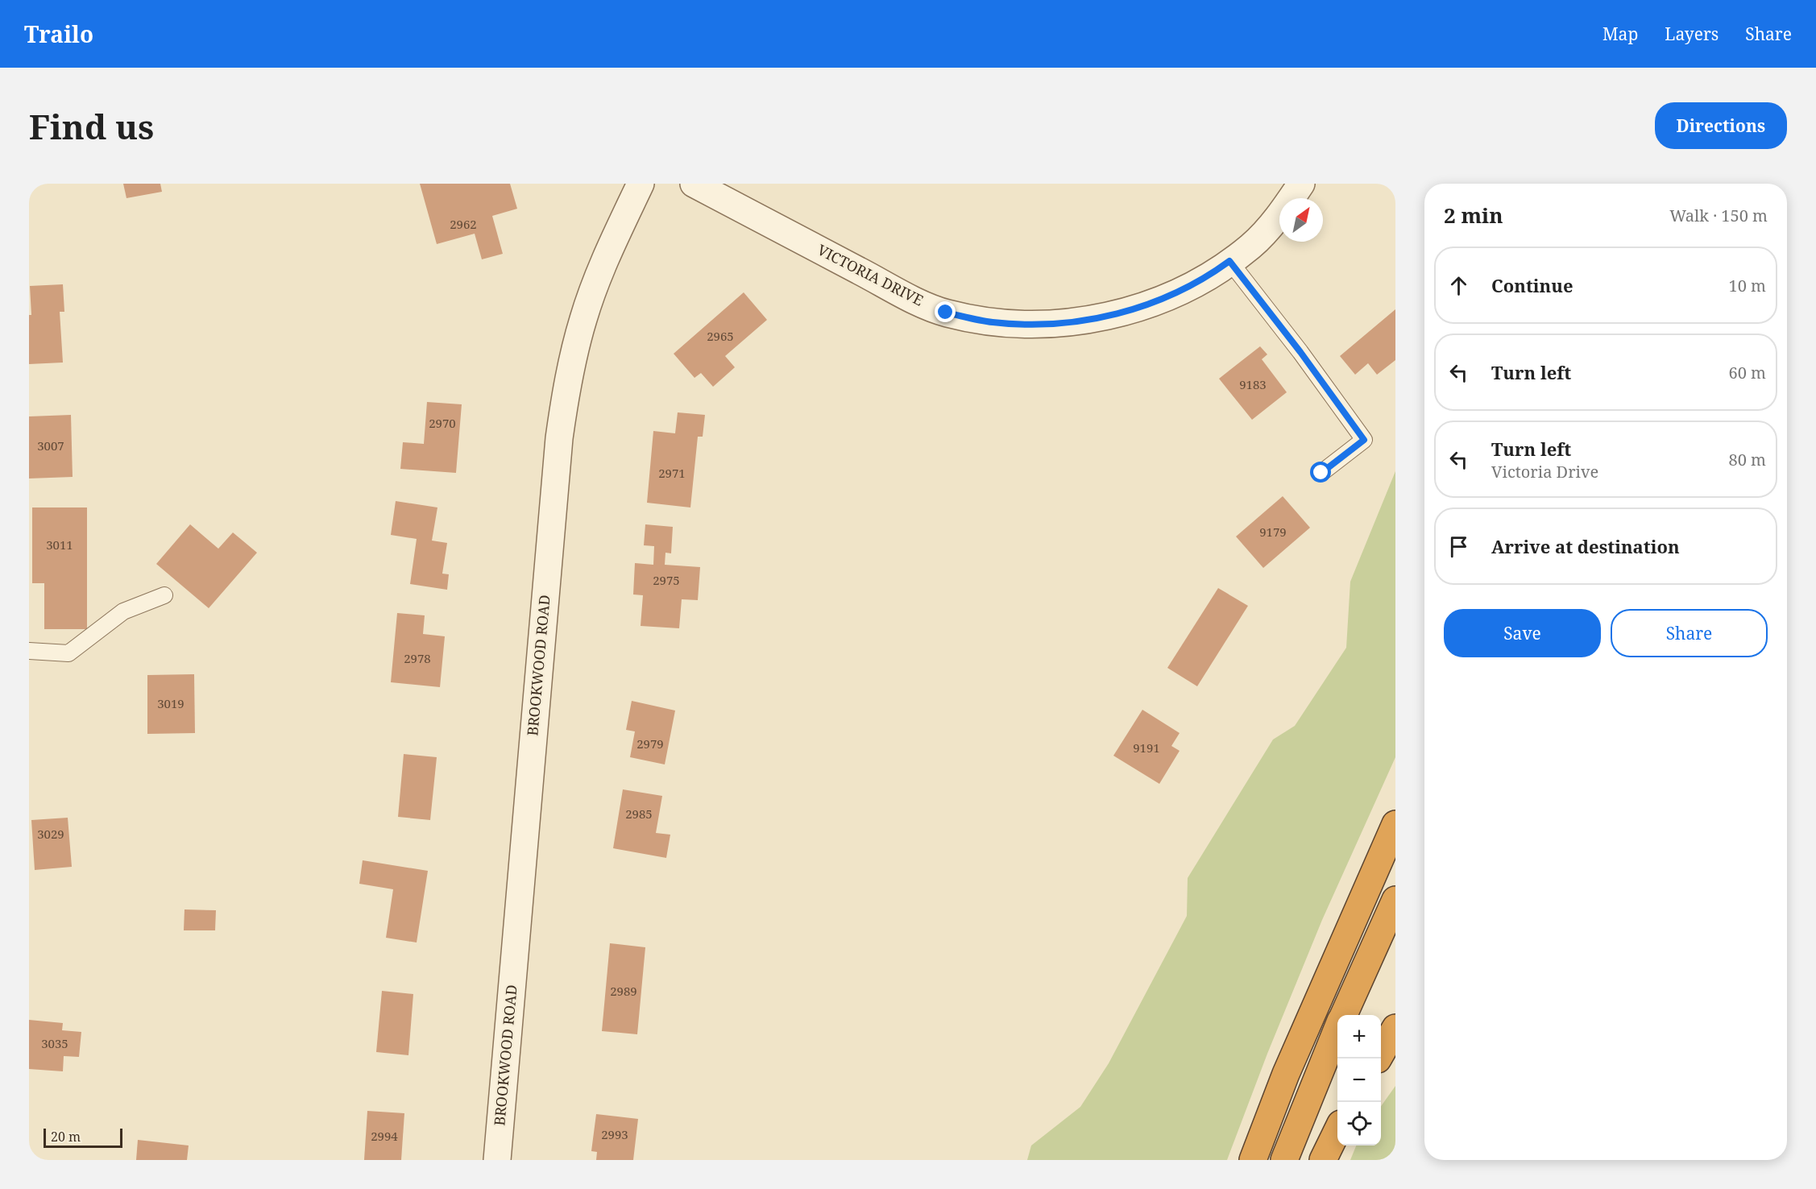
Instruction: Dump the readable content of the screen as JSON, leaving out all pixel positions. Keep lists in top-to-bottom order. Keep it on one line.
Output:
{"streets":{"street":["VICTORIA DRIVE","BROOKWOOD ROAD"]},"house_numbers":["2962","2965","9183","2970","3007","2971","9179","3011","2975","2978","3019","2979","9191","2985","3029","2989","3035","2993","2994"],"scale_bar":"20 m","north":"top right","page":{"header":"Trailo","nav":["Map","Layers","Share"],"buttons":["Directions",["Save","Share"]],"title":"Find us","heading":["2 min","Walk · 150 m"],"list":[["Continue","10 m"],["Turn left","60 m"],["Turn left","Victoria Drive","80 m"],"Arrive at destination"],"map_buttons":["+","−"],"scale":"20 m"}}
